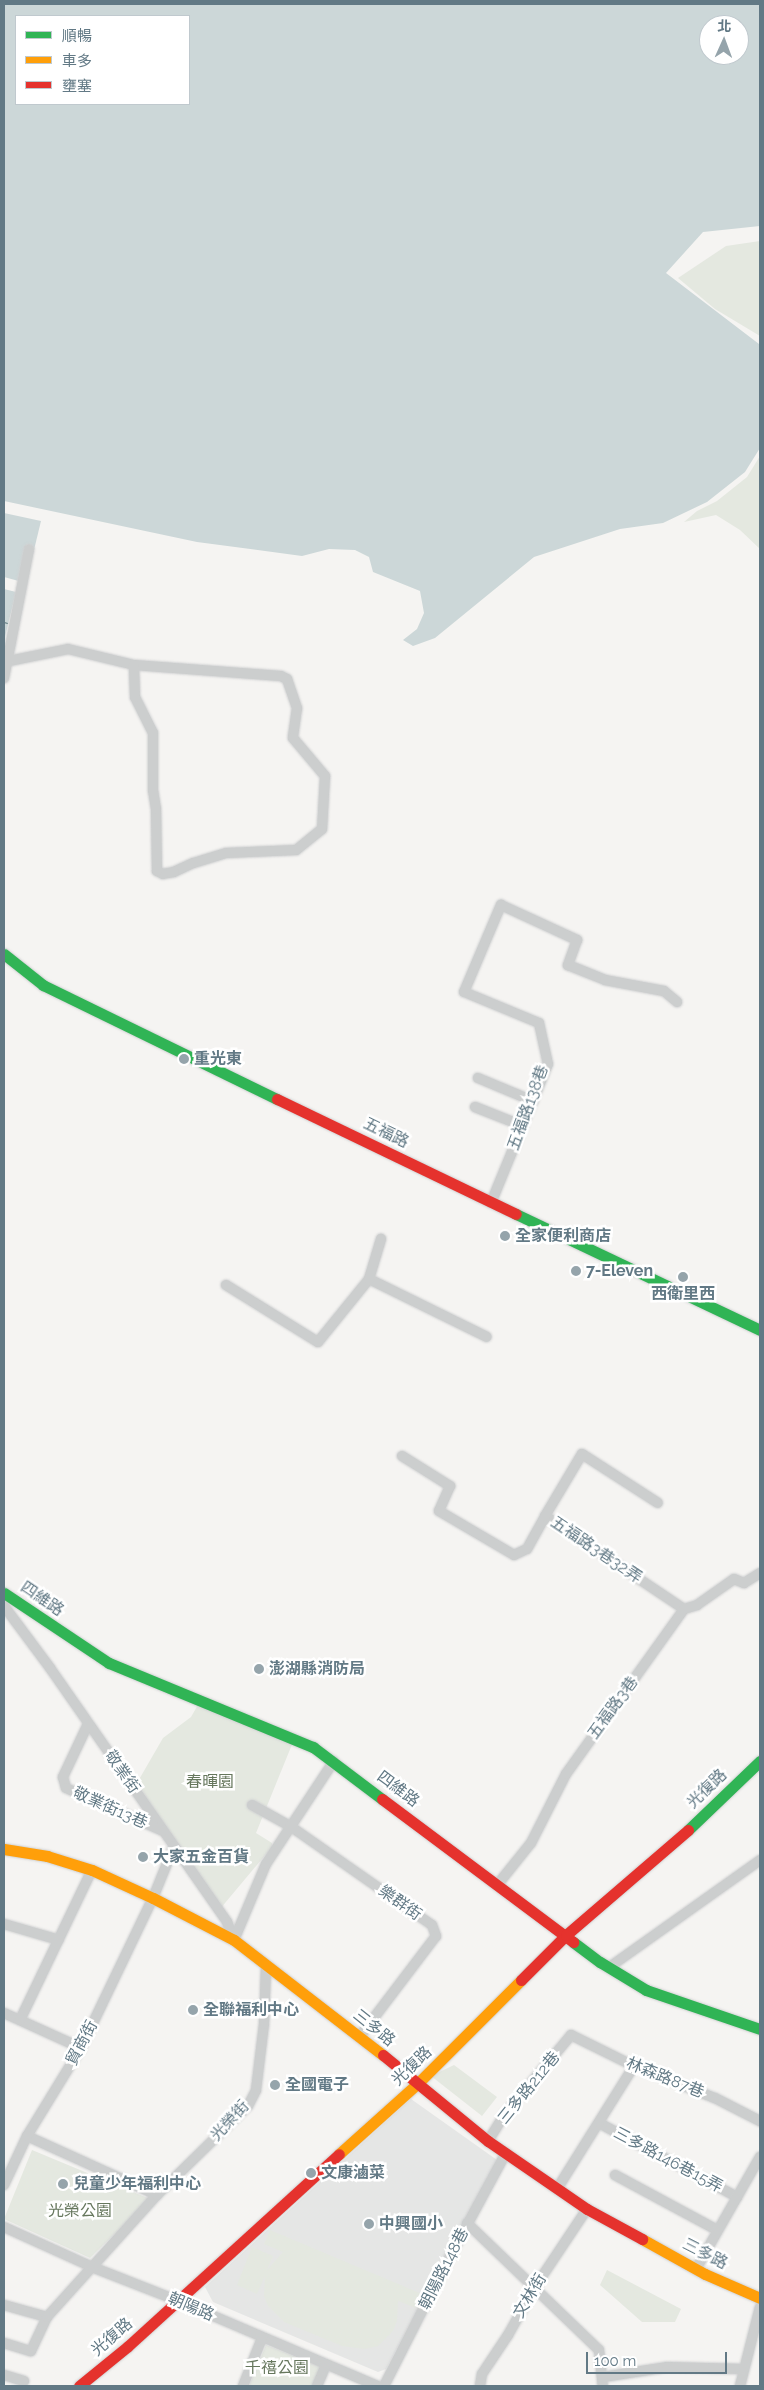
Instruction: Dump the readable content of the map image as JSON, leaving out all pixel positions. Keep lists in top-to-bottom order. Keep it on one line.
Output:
{"streets":{"street":["五福路138巷","五福路","五福路3巷32弄","四維路","五福路3巷","敬業街","光復路","敬業街13巷","樂群街","三多路","貿商街","林森路87巷","三多路212巷","光榮街","三多路146巷15弄","朝陽路148巷","文林街","朝陽路"]},"crossings":[["五福路138巷","五福路"],["五福路3巷32弄","五福路3巷"],["四維路","五福路3巷"],["四維路","光復路"],["敬業街","敬業街13巷"],["敬業街","三多路"],["敬業街","貿商街"],["光復路","三多路"],["光復路","朝陽路"],["樂群街","三多路"],["三多路","貿商街"],["三多路","三多路212巷"],["三多路","光榮街"],["三多路","朝陽路148巷"],["三多路","文林街"],["林森路87巷","三多路212巷"],["光榮街","朝陽路"]],"parks":["春暉園","光榮公園","千禧公園"],"places":["重光東","全家便利商店","7-Eleven","西衛里西","澎湖縣消防局","大家五金百貨","全聯福利中心","全國電子","文康滷菜","兒童少年福利中心","中興國小"],"legend":["順暢","車多","壅塞"],"scale_bar":"100 m","north":"top"}
